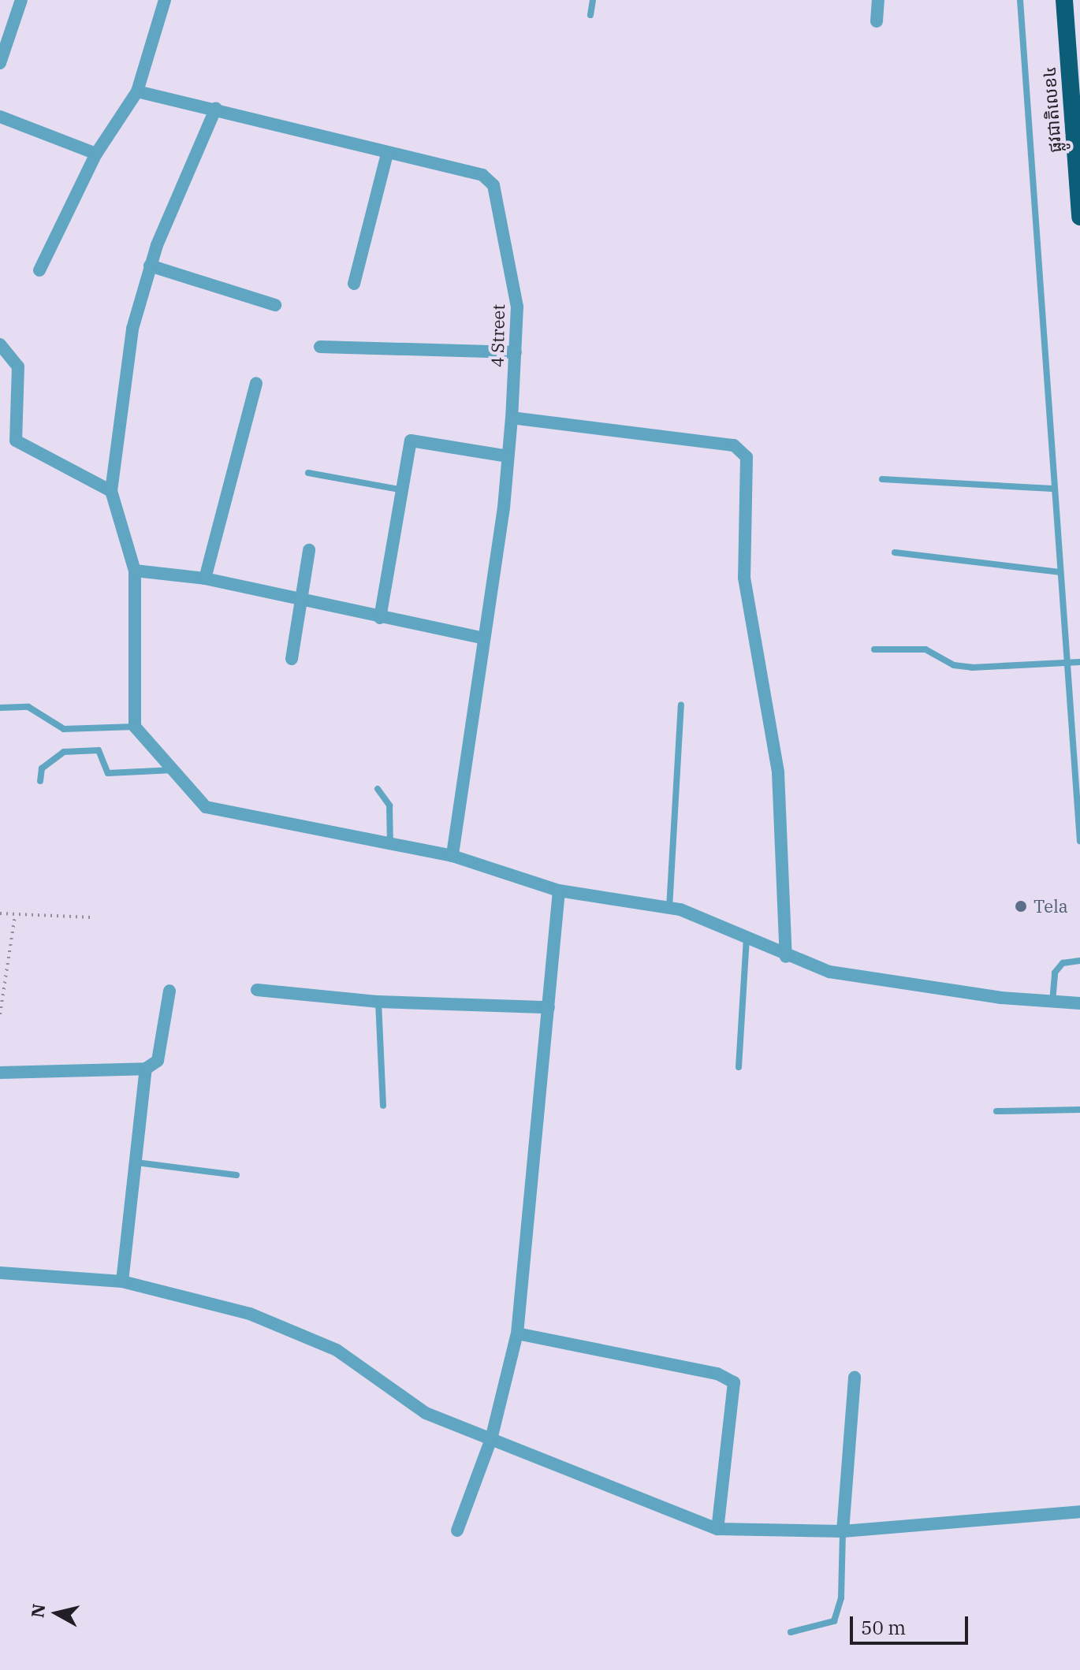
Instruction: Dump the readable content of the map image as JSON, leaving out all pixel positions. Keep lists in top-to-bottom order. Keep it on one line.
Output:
{"streets":{"highway":["ផ្លូវជាតិលេខ៤"],"street":["4 Street"]},"places":["Tela"],"scale_bar":"50 m","north":"left"}
